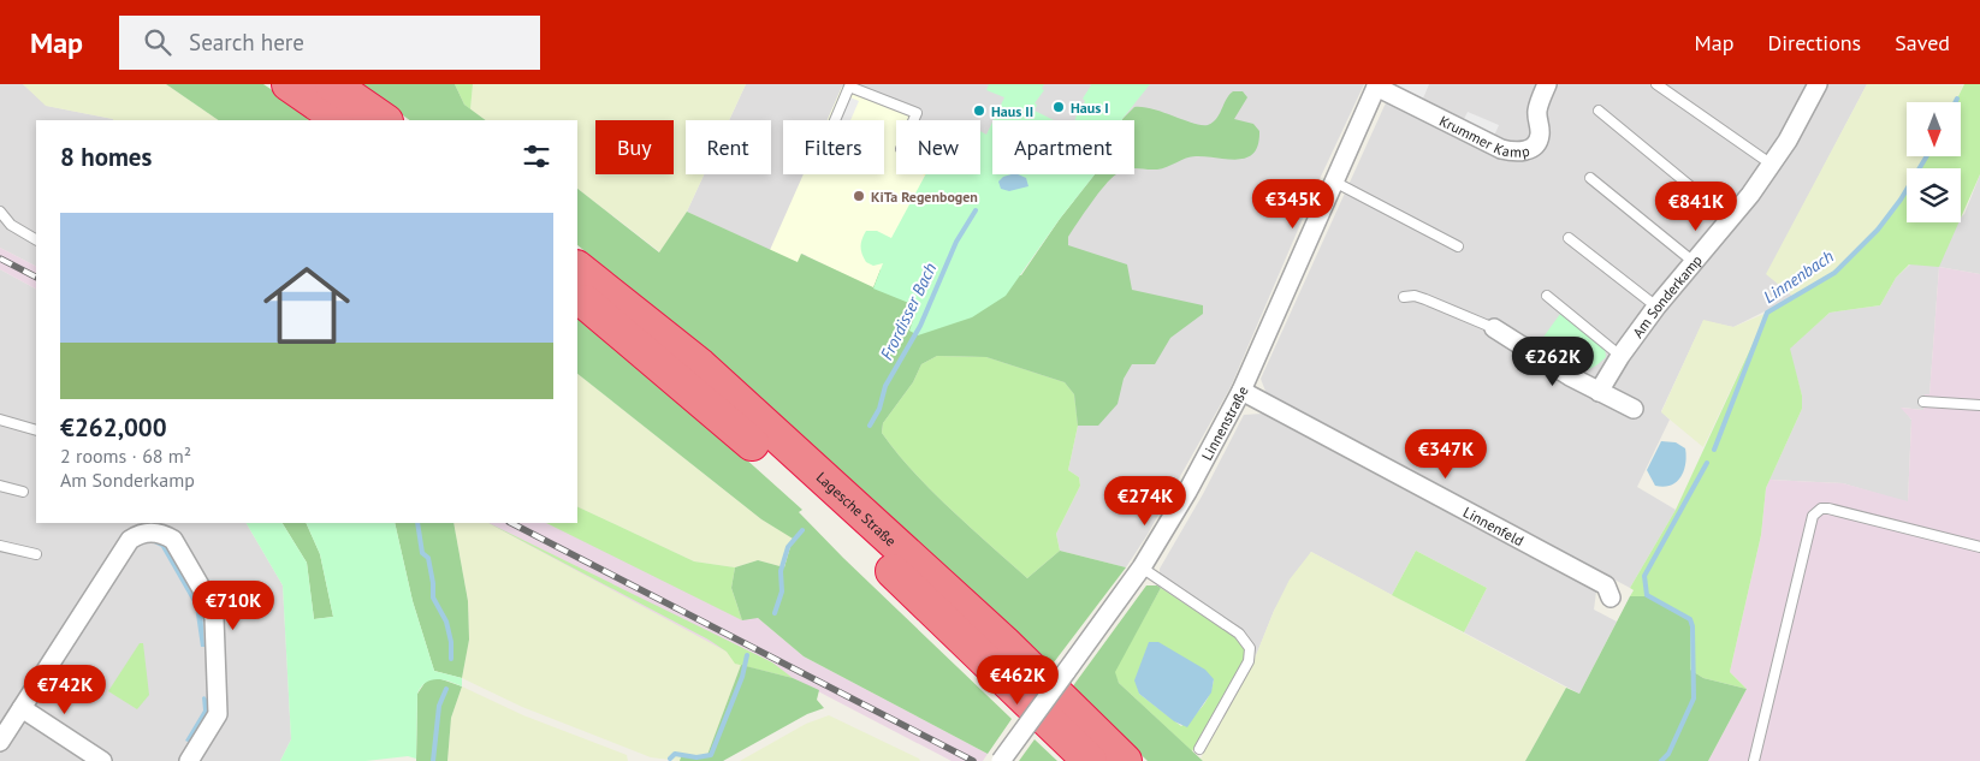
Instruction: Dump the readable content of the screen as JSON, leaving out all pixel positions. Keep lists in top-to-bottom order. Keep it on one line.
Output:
{"streets":{"highway":["Lagesche Straße"],"street":["Krummer Kamp","Am Sonderkamp","Linnenstraße","Linnenfeld"]},"crossings":[["Krummer Kamp","Linnenstraße"],["Linnenstraße","Linnenfeld"]],"water":["Linnenbach","Frordisser Bach"],"places":["Haus I","Haus II","KiTa Regenbogen"],"north":"bottom","page":{"header":"Map","search":"Search here","nav":["Map","Directions","Saved"],"chip":["Buy","Rent","Filters","New","Apartment"],"heading":"8 homes","price":["€345K","€841K","€262K","€347K","€274K","€710K","€462K","€742K"],"list":[{"name":"€262,000","note":"2 rooms · 68 m² · Am Sonderkamp"}]}}
